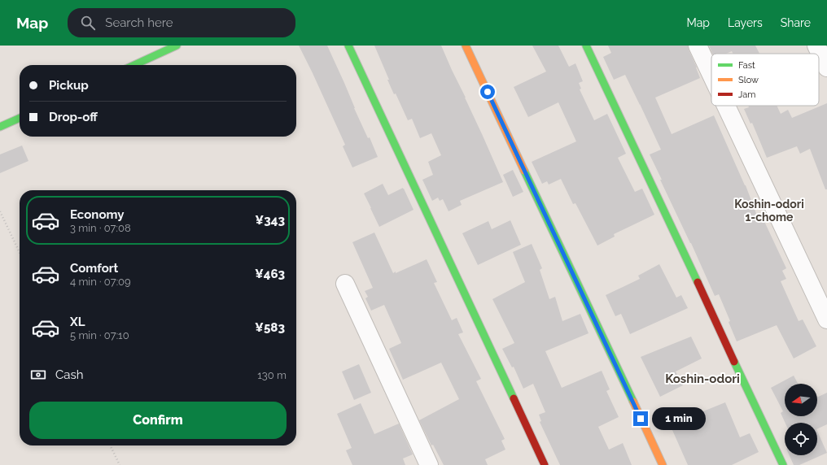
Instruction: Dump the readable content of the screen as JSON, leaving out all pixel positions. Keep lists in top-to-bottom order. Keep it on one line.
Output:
{"districts":["Koshin-odori 1-chome","Koshin-odori"],"legend":["Fast","Slow","Jam"],"north":"left","page":{"header":"Map","search":"Search here","nav":["Map","Layers","Share"],"banner":["Pickup","Drop-off"],"list":[{"name":"Economy","note":"3 min · 07:08","value":"¥343"},{"name":"Comfort","note":"4 min · 07:09","value":"¥463"},{"name":"XL","note":"5 min · 07:10","value":"¥583"}],"pay":["Cash","130 m"],"buttons":"Confirm","bubble":"1 min"}}
